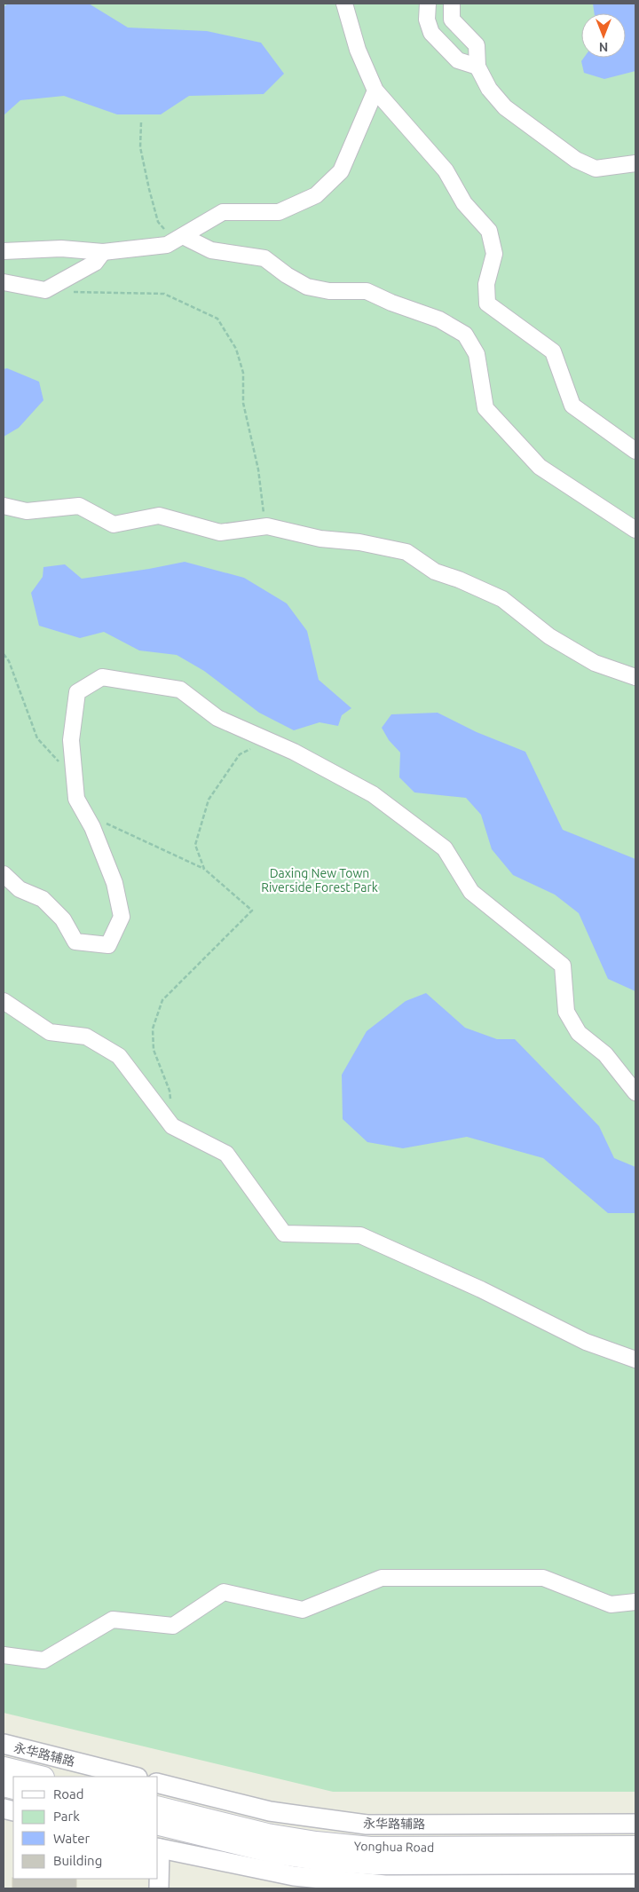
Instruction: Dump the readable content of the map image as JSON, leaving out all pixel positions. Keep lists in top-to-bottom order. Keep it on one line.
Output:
{"streets":{"main road":["Yonghua Road"],"street":["永华路辅路"]},"parks":["Daxing New Town Riverside Forest Park"],"legend":["Road","Park","Water","Building"],"north":"bottom"}
